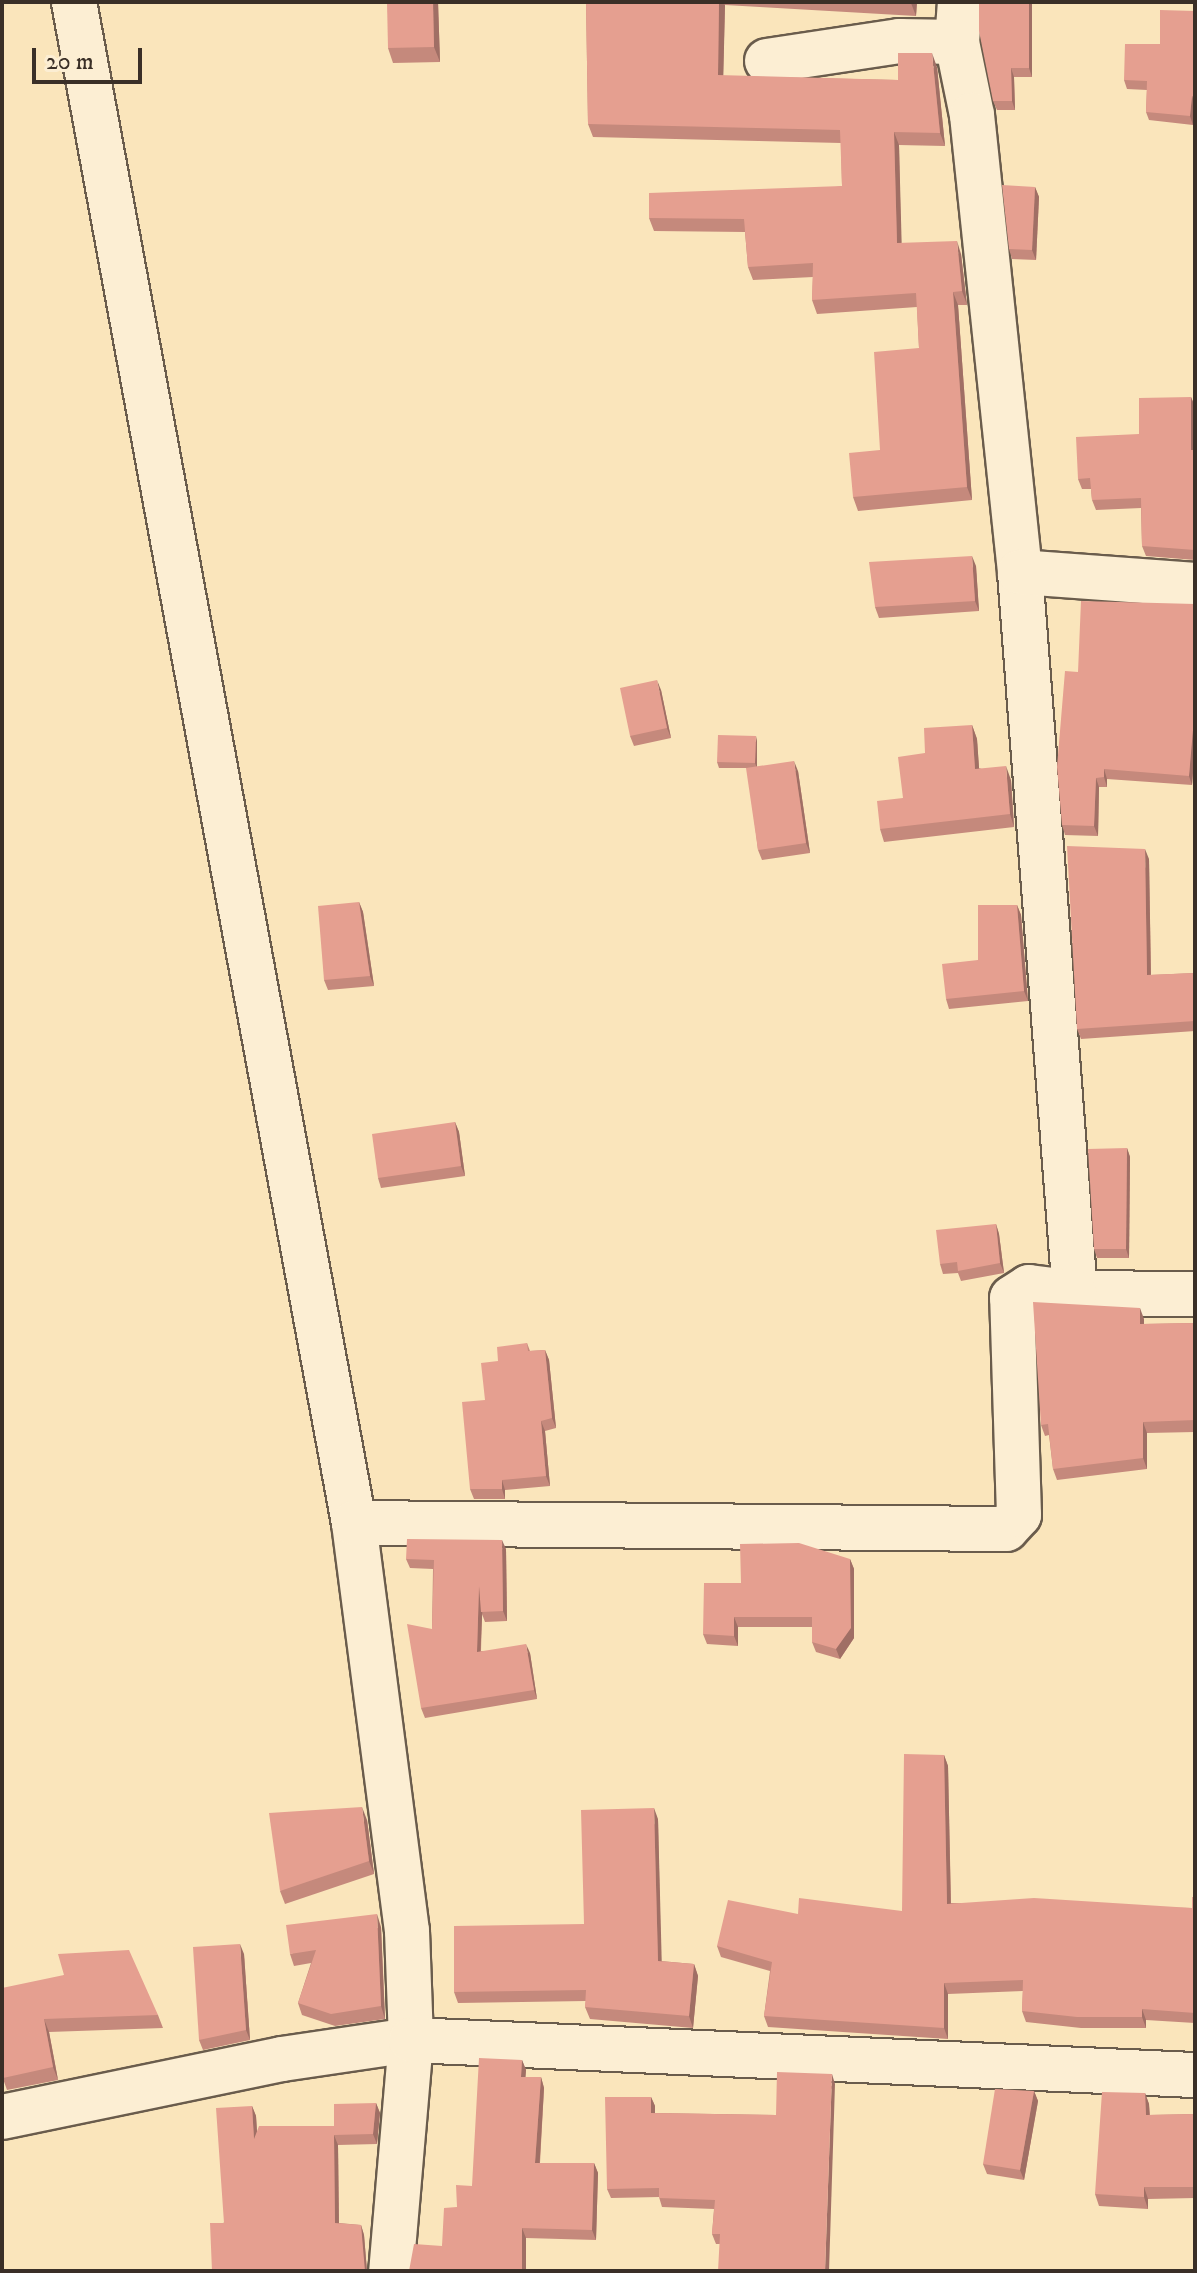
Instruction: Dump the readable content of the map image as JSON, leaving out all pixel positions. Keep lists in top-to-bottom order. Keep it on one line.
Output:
{"scale_bar":"20 m"}
